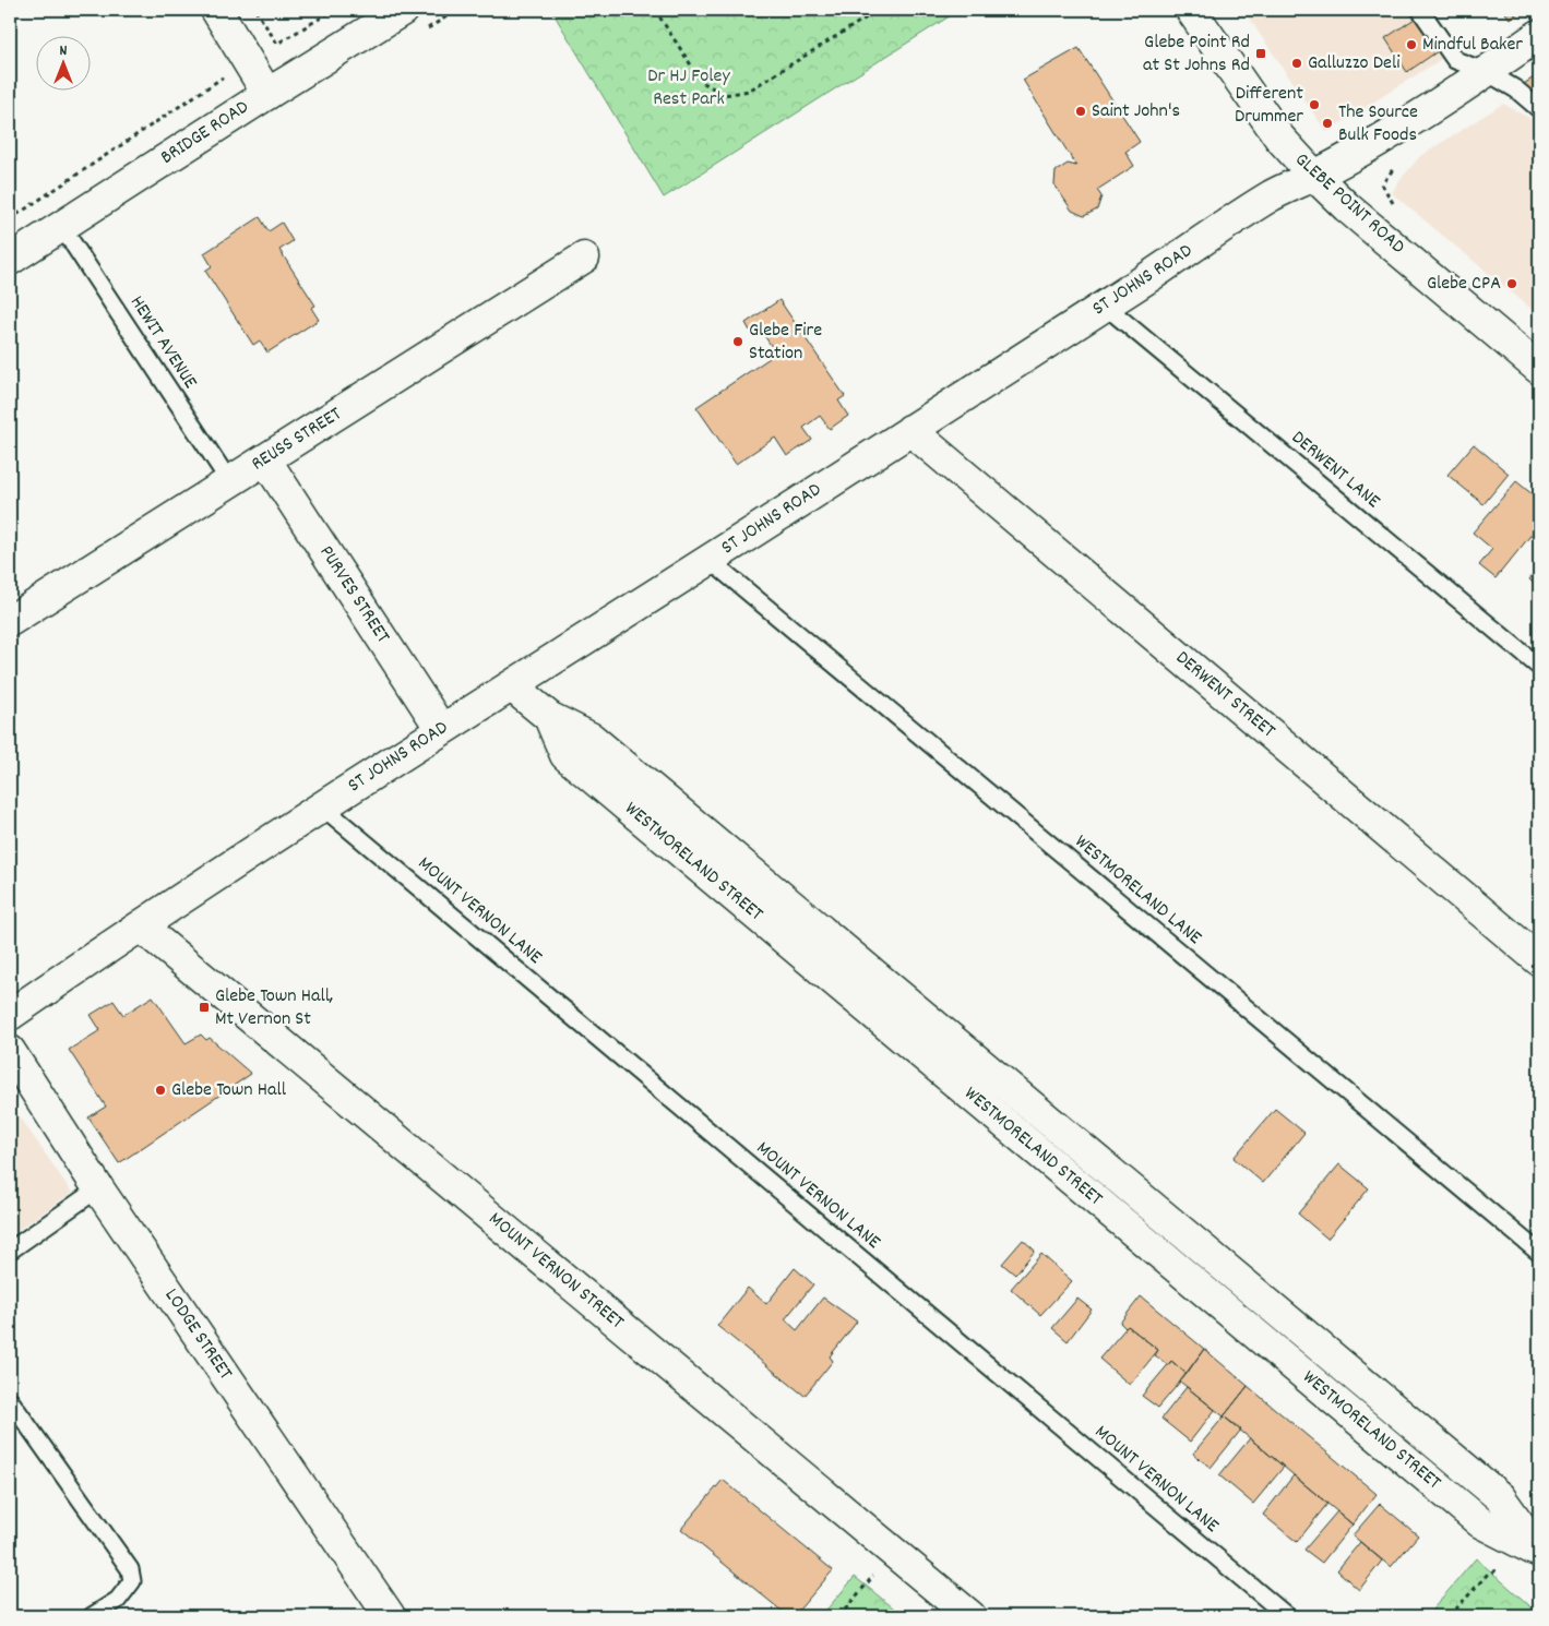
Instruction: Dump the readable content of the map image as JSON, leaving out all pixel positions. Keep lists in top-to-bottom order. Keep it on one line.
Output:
{"streets":{"street":["BRIDGE ROAD","GLEBE POINT ROAD","ST JOHNS ROAD","REUSS STREET","PURVES STREET","DERWENT STREET","WESTMORELAND STREET","MOUNT VERNON STREET","LODGE STREET"],"lane":["HEWIT AVENUE","DERWENT LANE","WESTMORELAND LANE","MOUNT VERNON LANE"]},"crossings":[["BRIDGE ROAD","HEWIT AVENUE"],["GLEBE POINT ROAD","ST JOHNS ROAD"],["ST JOHNS ROAD","DERWENT LANE"],["ST JOHNS ROAD","PURVES STREET"],["ST JOHNS ROAD","DERWENT STREET"],["ST JOHNS ROAD","WESTMORELAND STREET"],["ST JOHNS ROAD","WESTMORELAND LANE"],["ST JOHNS ROAD","MOUNT VERNON LANE"],["ST JOHNS ROAD","MOUNT VERNON STREET"],["HEWIT AVENUE","REUSS STREET"],["REUSS STREET","PURVES STREET"]],"parks":["Dr HJ Foley Rest Park"],"places":{"other":["Mindful Baker","Galluzzo Deli","Different Drummer","Saint John's","The Source Bulk Foods","Glebe CPA","Glebe Fire Station","Glebe Town Hall"],"transit":["Glebe Point Rd at St Johns Rd","Glebe Town Hall, Mt Vernon St"]},"north":"top"}
